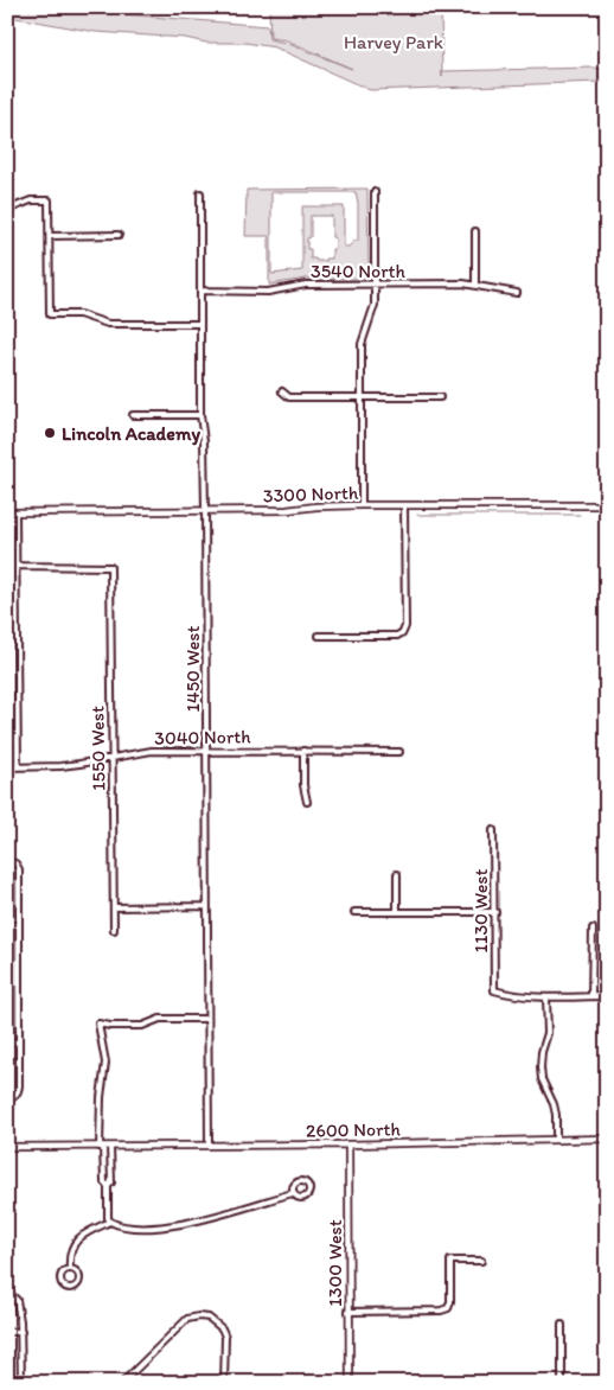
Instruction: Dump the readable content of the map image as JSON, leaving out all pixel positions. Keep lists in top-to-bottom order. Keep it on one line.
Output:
{"streets":{"street":["3540 North","3300 North","1450 West","3040 North","1550 West","1130 West","2600 North","1300 West"]},"crossings":[["3540 North","1450 West"],["3300 North","1450 West"],["1450 West","3040 North"],["1450 West","2600 North"],["3040 North","1550 West"],["2600 North","1300 West"]],"parks":["Harvey Park"],"places":["Lincoln Academy"]}
